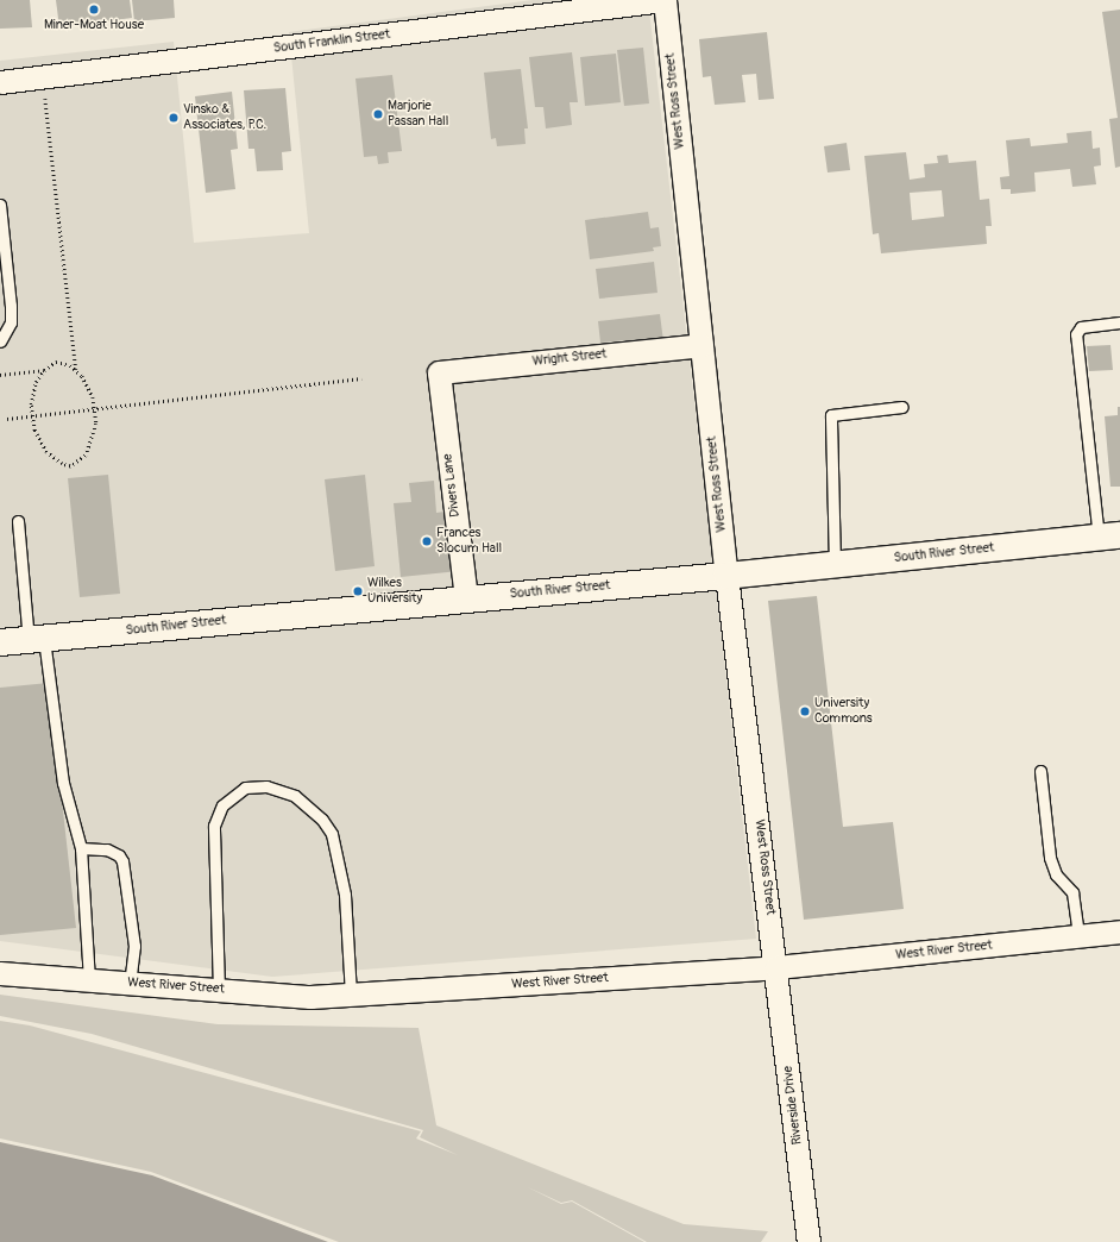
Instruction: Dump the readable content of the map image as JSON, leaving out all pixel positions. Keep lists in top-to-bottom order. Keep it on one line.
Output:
{"streets":{"main road":["South River Street"],"street":["South Franklin Street","West Ross Street","Wright Street","Divers Lane","West River Street","Riverside Drive"]},"crossings":[["South Franklin Street","West Ross Street"],["West Ross Street","Wright Street"],["West Ross Street","South River Street"],["West Ross Street","West River Street"],["West Ross Street","Riverside Drive"],["Wright Street","Divers Lane"],["Divers Lane","South River Street"],["West River Street","Riverside Drive"]],"places":["Miner-Moat House","Marjorie Passan Hall","Vinsko & Associates, P.C.","Frances Slocum Hall","Wilkes University","University Commons"]}
